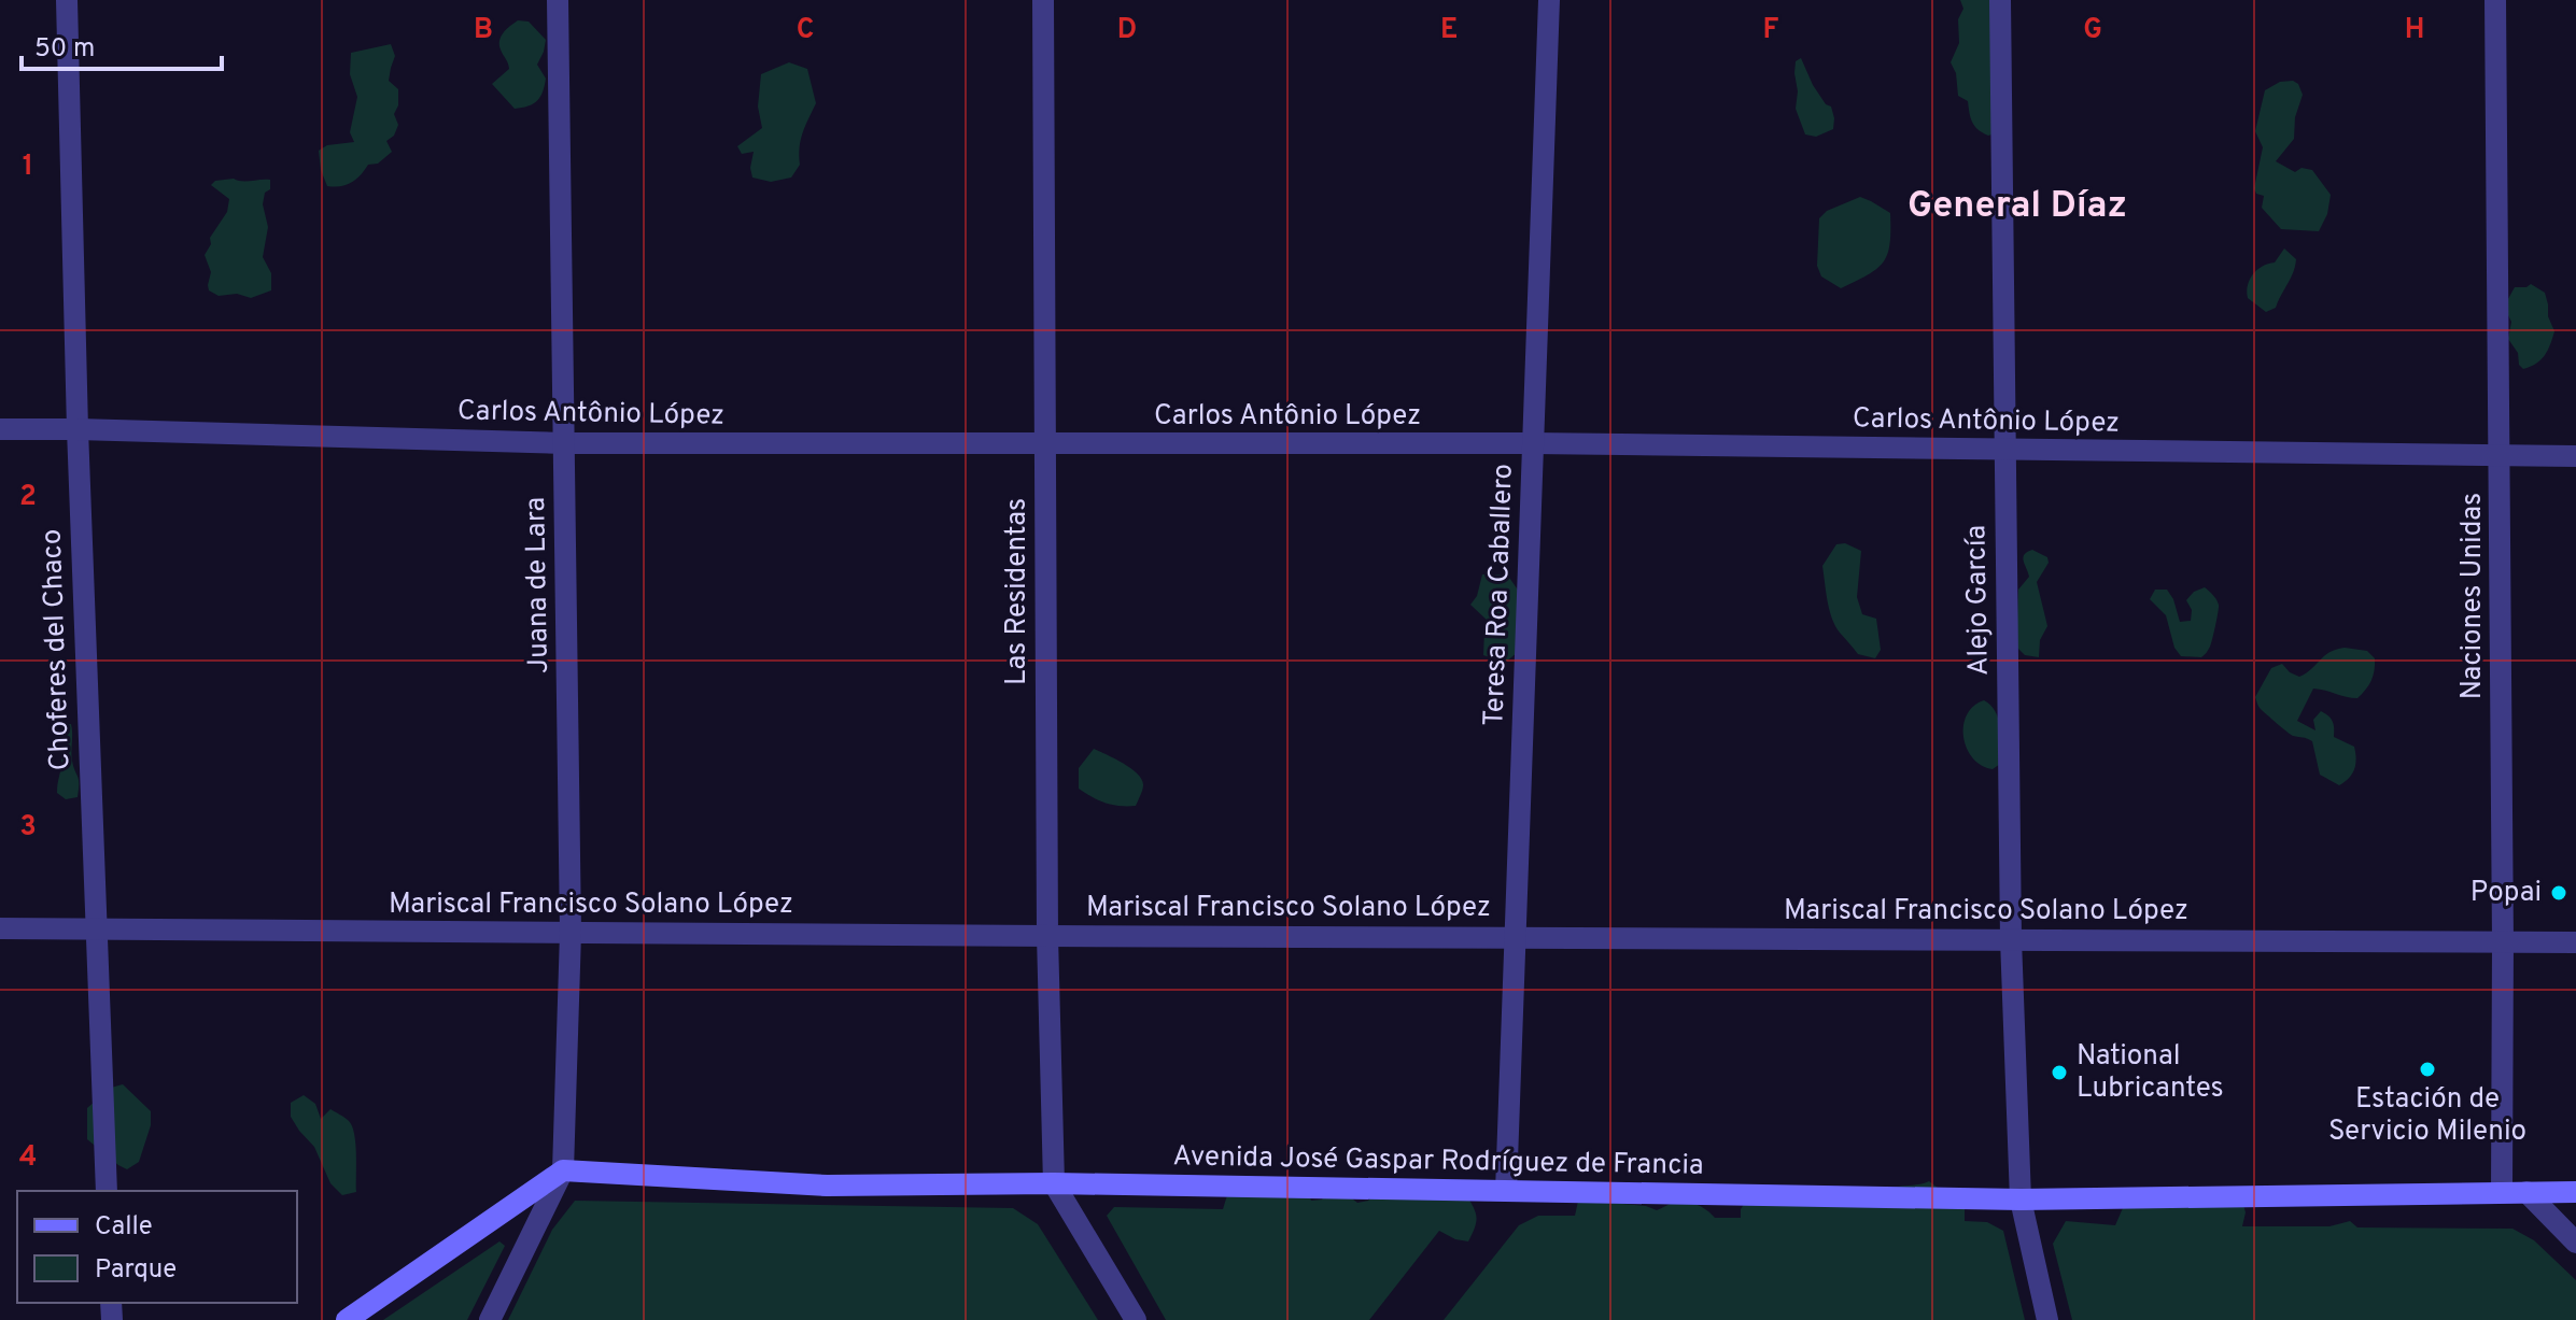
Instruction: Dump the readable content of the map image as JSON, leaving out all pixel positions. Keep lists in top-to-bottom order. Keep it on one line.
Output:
{"streets":{"main road":["Avenida José Gaspar Rodríguez de Francia"],"street":["Carlos Antônio López","Juana de Lara","Las Residentas","Teresa Roa Caballero","Naciones Unidas","Alejo García","Choferes del Chaco","Mariscal Francisco Solano López"]},"crossings":[["Carlos Antônio López","Juana de Lara"],["Carlos Antônio López","Las Residentas"],["Carlos Antônio López","Teresa Roa Caballero"],["Carlos Antônio López","Naciones Unidas"],["Carlos Antônio López","Alejo García"],["Carlos Antônio López","Choferes del Chaco"],["Juana de Lara","Mariscal Francisco Solano López"],["Juana de Lara","Avenida José Gaspar Rodríguez de Francia"],["Las Residentas","Mariscal Francisco Solano López"],["Las Residentas","Avenida José Gaspar Rodríguez de Francia"],["Teresa Roa Caballero","Mariscal Francisco Solano López"],["Teresa Roa Caballero","Avenida José Gaspar Rodríguez de Francia"],["Naciones Unidas","Mariscal Francisco Solano López"],["Naciones Unidas","Avenida José Gaspar Rodríguez de Francia"],["Alejo García","Mariscal Francisco Solano López"],["Alejo García","Avenida José Gaspar Rodríguez de Francia"],["Choferes del Chaco","Mariscal Francisco Solano López"]],"districts":["General Díaz"],"places":["Popai","Estación de Servicio Milenio","National Lubricantes"],"legend":["Calle","Parque"],"scale_bar":"50 m","grid":{"columns":["B","C","D","E","F","G","H"],"rows":["1","2","3","4"]}}
